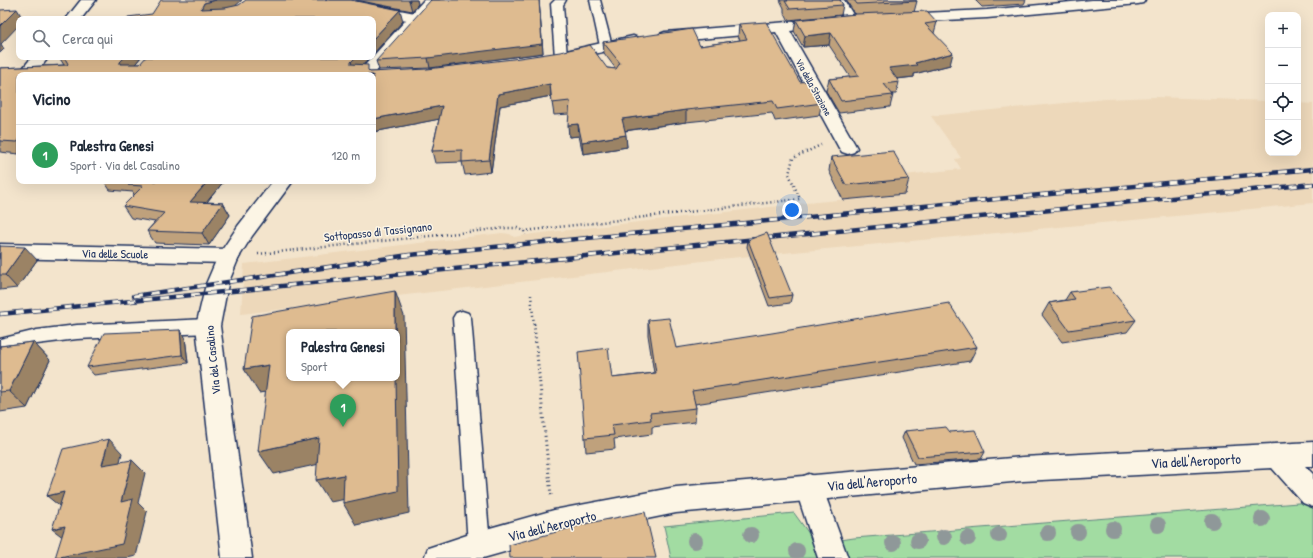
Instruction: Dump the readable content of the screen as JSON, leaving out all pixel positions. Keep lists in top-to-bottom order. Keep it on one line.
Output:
{"streets":{"street":["Via della Stazione","Via delle Scuole","Via del Casalino","Via dell'Aeroporto"],"path":["Sottopasso di Tassignano"]},"crossings":[["Via della Stazione","Sottopasso di Tassignano"],["Sottopasso di Tassignano","Via delle Scuole"],["Sottopasso di Tassignano","Via del Casalino"],["Via delle Scuole","Via del Casalino"]],"page":{"map_buttons":["+","−"],"search":"Cerca qui","heading":"Vicino","list":[{"mark":"1","name":"Palestra Genesi","note":"Sport · Via del Casalino","value":"120 m"}],"popup":["Palestra Genesi","Sport"],"pins":"1"}}
